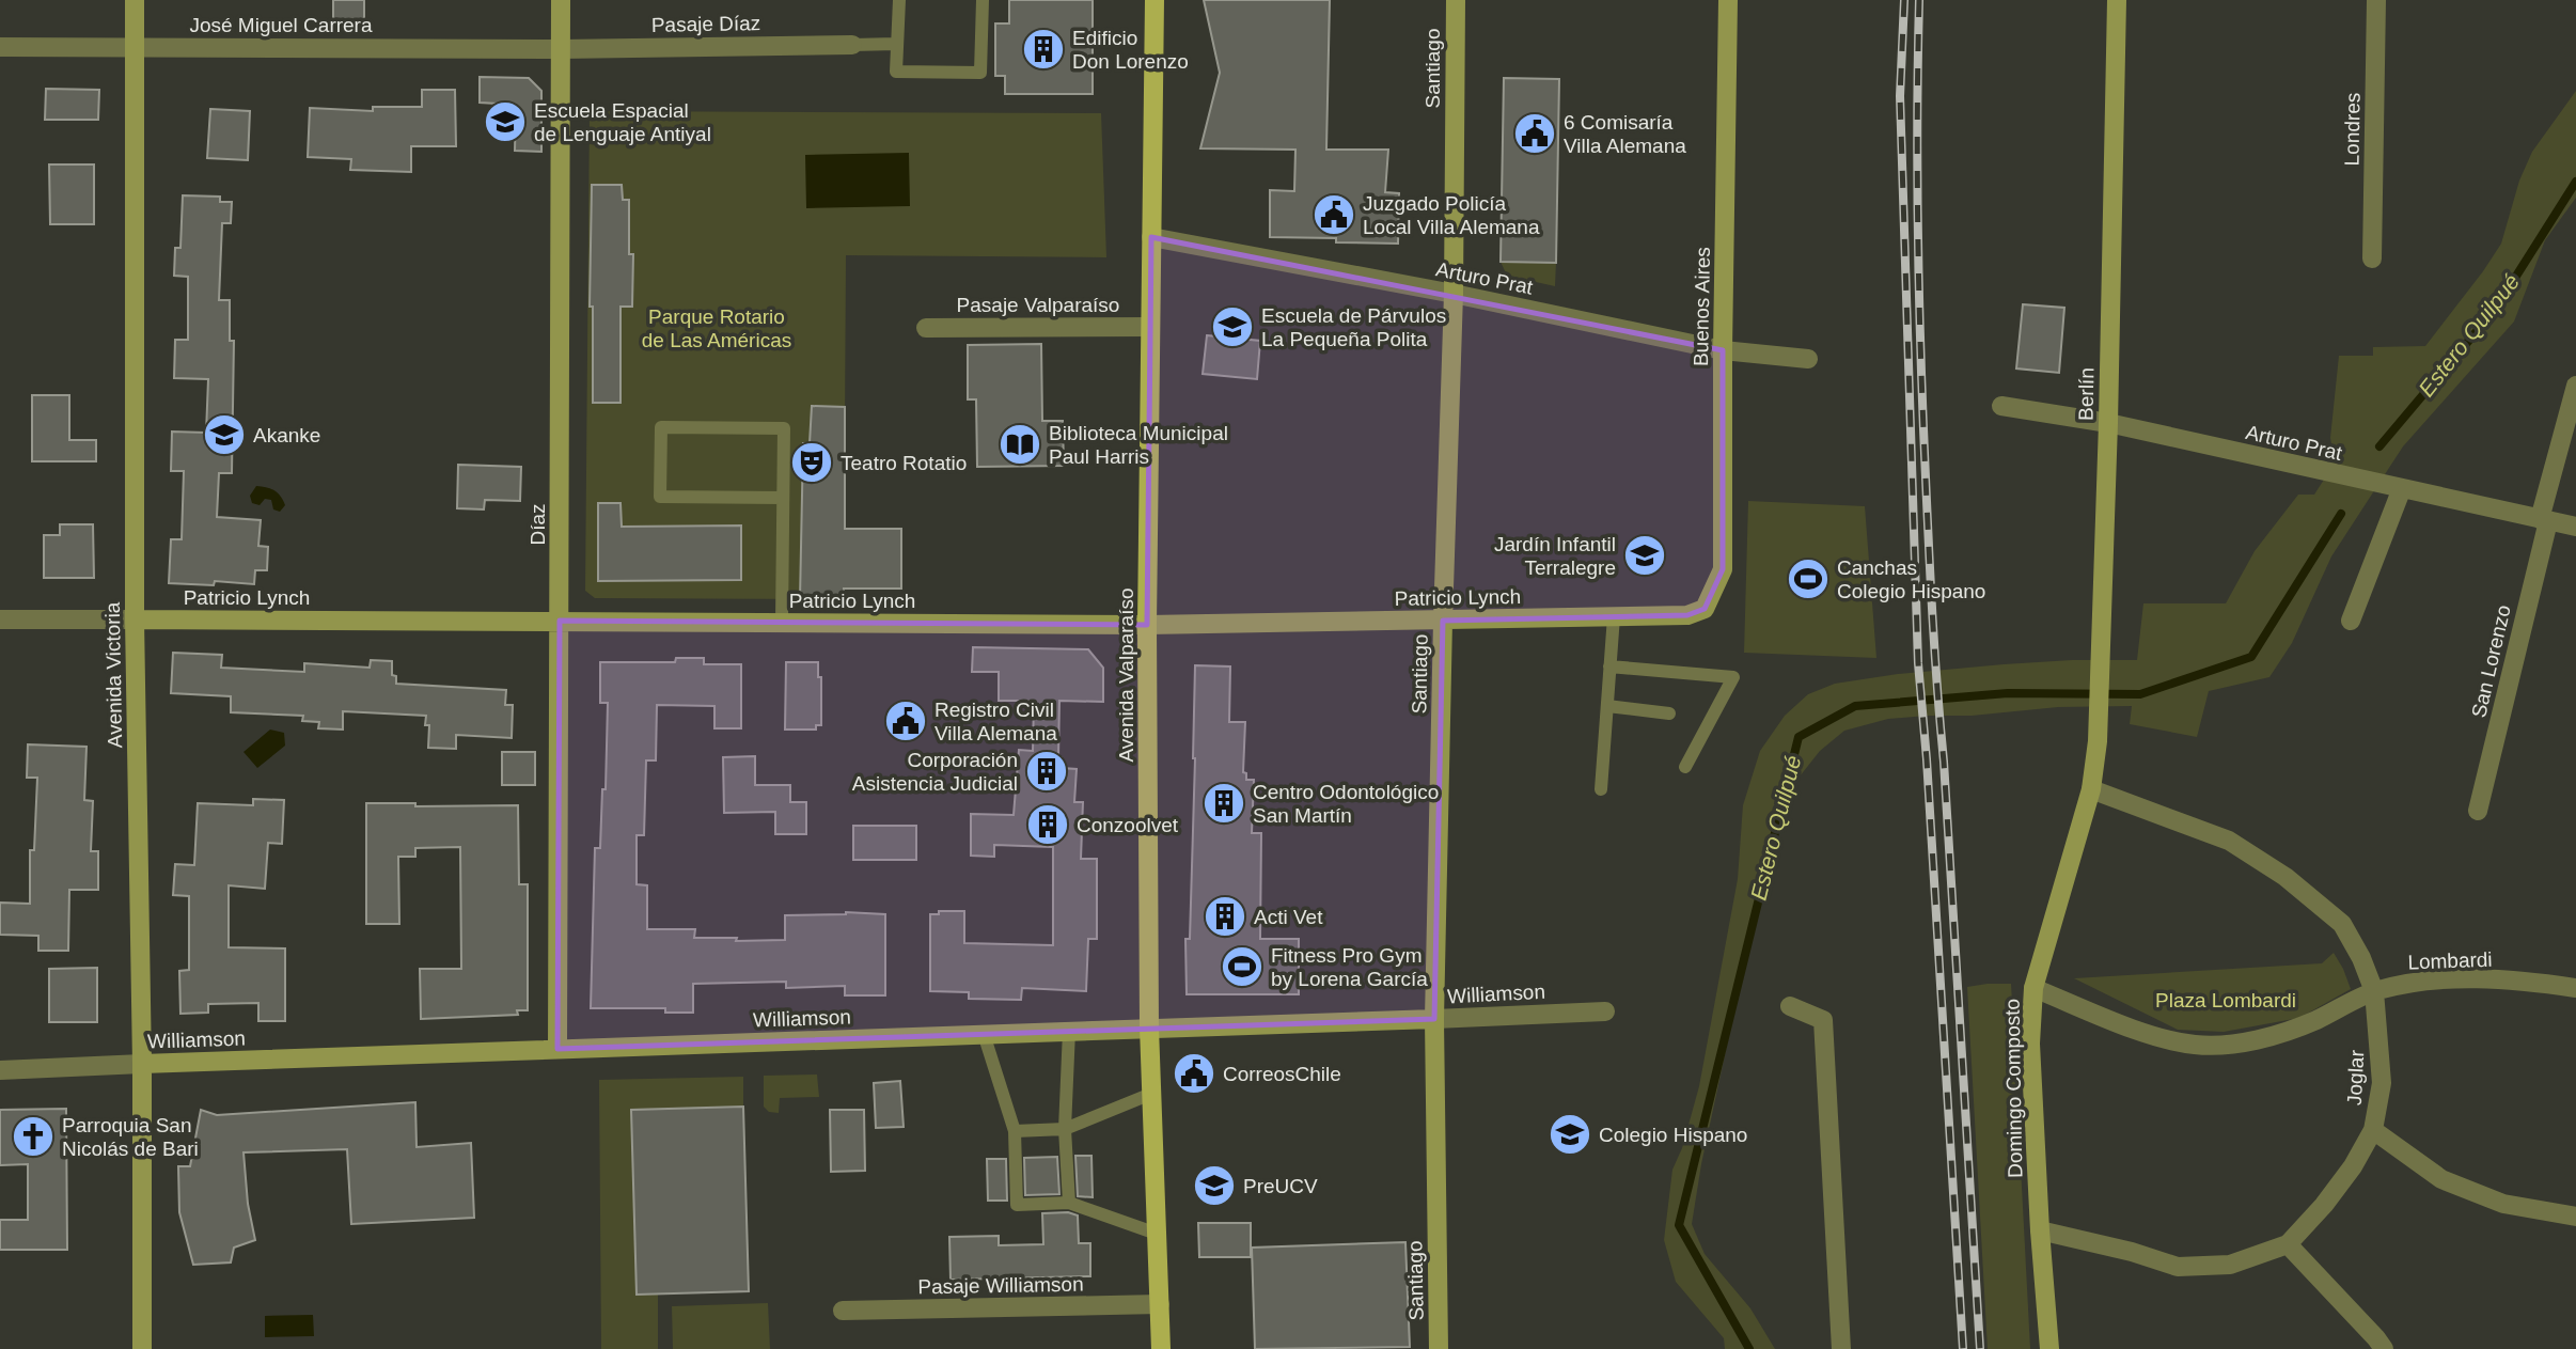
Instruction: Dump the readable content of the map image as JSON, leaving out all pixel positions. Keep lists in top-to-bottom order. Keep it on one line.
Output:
{"streets":{"main road":["Avenida Valparaíso"],"street":["Pasaje Díaz","José Miguel Carrera","Santiago","Londres","Arturo Prat","Pasaje Valparaíso","Buenos Aires","Berlín","Díaz","Patricio Lynch","San Lorenzo","Avenida Victoria","Lombardi","Williamson","Joglar","Domingo Composto","Pasaje Williamson"]},"crossings":[["Pasaje Díaz","José Miguel Carrera"],["Pasaje Díaz","Díaz"],["José Miguel Carrera","Díaz"],["José Miguel Carrera","Avenida Victoria"],["Santiago","Arturo Prat"],["Santiago","Patricio Lynch"],["Santiago","Williamson"],["Arturo Prat","Buenos Aires"],["Arturo Prat","Berlín"],["Arturo Prat","San Lorenzo"],["Arturo Prat","Avenida Valparaíso"],["Pasaje Valparaíso","Avenida Valparaíso"],["Buenos Aires","Patricio Lynch"],["Berlín","Joglar"],["Berlín","Domingo Composto"],["Díaz","Patricio Lynch"],["Díaz","Williamson"],["Patricio Lynch","Avenida Victoria"],["Patricio Lynch","Avenida Valparaíso"],["Avenida Victoria","Williamson"],["Avenida Valparaíso","Williamson"],["Avenida Valparaíso","Pasaje Williamson"],["Lombardi","Joglar"],["Lombardi","Domingo Composto"],["Joglar","Domingo Composto"]],"water":["Estero Quilpué"],"parks":["Parque Rotario de Las Américas","Plaza Lombardi"],"places":{"building":["Edificio Don Lorenzo","Corporación Asistencia Judicial","Centro Odontológico San Martín","Conzoolvet","Acti Vet"],"school or university":["Escuela Espacial de Lenguaje Antiyal","Escuela de Párvulos La Pequeña Polita","Akanke","Jardín Infantil Terralegre","Colegio Hispano","PreUCV"],"public building":["6 Comisaría Villa Alemana","Juzgado Policía Local Villa Alemana","Registro Civil Villa Alemana","CorreosChile"],"library":["Biblioteca Municipal Paul Harris"],"theatre":["Teatro Rotatio"],"sports":["Canchas Colegio Hispano","Fitness Pro Gym by Lorena García"],"church":["Parroquia San Nicolás de Bari"]}}
